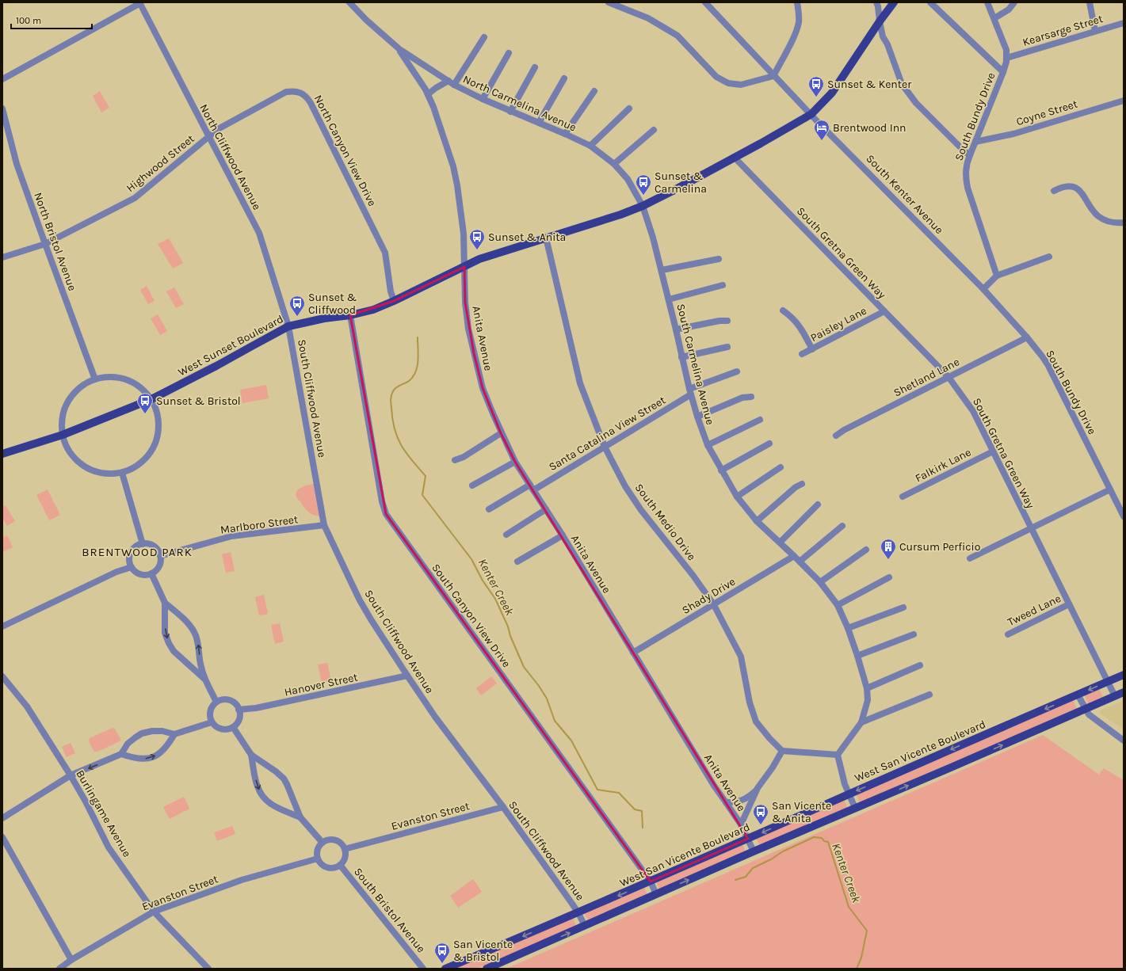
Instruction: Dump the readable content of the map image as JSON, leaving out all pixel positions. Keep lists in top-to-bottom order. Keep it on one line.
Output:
{"streets":{"main road":["West Sunset Boulevard","West San Vicente Boulevard"],"street":["Kearsarge Street","North Carmelina Avenue","Coyne Street","South Bundy Drive","North Canyon View Drive","North Cliffwood Avenue","Highwood Street","South Kenter Avenue","North Bristol Avenue","South Gretna Green Way","Paisley Lane","Anita Avenue","South Carmelina Avenue","Shetland Lane","South Cliffwood Avenue","Santa Catalina View Street","Falkirk Lane","South Medio Drive","Marlboro Street","Shady Drive","Tweed Lane","South Canyon View Drive","Hanover Street","Burlingame Avenue","Evanston Street","South Bristol Avenue"]},"crossings":[["Kearsarge Street","South Bundy Drive"],["North Carmelina Avenue","Anita Avenue"],["North Carmelina Avenue","West Sunset Boulevard"],["North Carmelina Avenue","South Carmelina Avenue"],["Coyne Street","South Bundy Drive"],["South Bundy Drive","South Kenter Avenue"],["South Bundy Drive","Shetland Lane"],["North Canyon View Drive","North Cliffwood Avenue"],["North Canyon View Drive","Highwood Street"],["North Canyon View Drive","West Sunset Boulevard"],["North Cliffwood Avenue","Highwood Street"],["North Cliffwood Avenue","West Sunset Boulevard"],["North Cliffwood Avenue","South Cliffwood Avenue"],["Highwood Street","North Bristol Avenue"],["South Kenter Avenue","West Sunset Boulevard"],["South Gretna Green Way","Paisley Lane"],["South Gretna Green Way","West Sunset Boulevard"],["South Gretna Green Way","Shetland Lane"],["South Gretna Green Way","Falkirk Lane"],["South Gretna Green Way","Tweed Lane"],["South Gretna Green Way","West San Vicente Boulevard"],["Anita Avenue","West Sunset Boulevard"],["Anita Avenue","Santa Catalina View Street"],["Anita Avenue","Shady Drive"],["Anita Avenue","West San Vicente Boulevard"],["West Sunset Boulevard","South Carmelina Avenue"],["West Sunset Boulevard","South Cliffwood Avenue"],["West Sunset Boulevard","South Medio Drive"],["West Sunset Boulevard","South Canyon View Drive"],["South Carmelina Avenue","Santa Catalina View Street"],["South Carmelina Avenue","Shady Drive"],["South Cliffwood Avenue","Marlboro Street"],["South Cliffwood Avenue","Hanover Street"],["South Cliffwood Avenue","West San Vicente Boulevard"],["South Cliffwood Avenue","Evanston Street"],["Santa Catalina View Street","South Medio Drive"],["South Medio Drive","Shady Drive"],["South Canyon View Drive","West San Vicente Boulevard"],["Burlingame Avenue","Evanston Street"],["Evanston Street","South Bristol Avenue"]],"districts":["BRENTWOOD PARK"],"water":["Kenter Creek"],"places":{"bus stop":["Sunset & Kenter","Sunset & Carmelina","Sunset & Anita","Sunset & Cliffwood","Sunset & Bristol","San Vicente & Anita","San Vicente & Bristol"],"hotel":["Brentwood Inn"],"building":["Cursum Perficio"]},"scale_bar":"100 m"}
